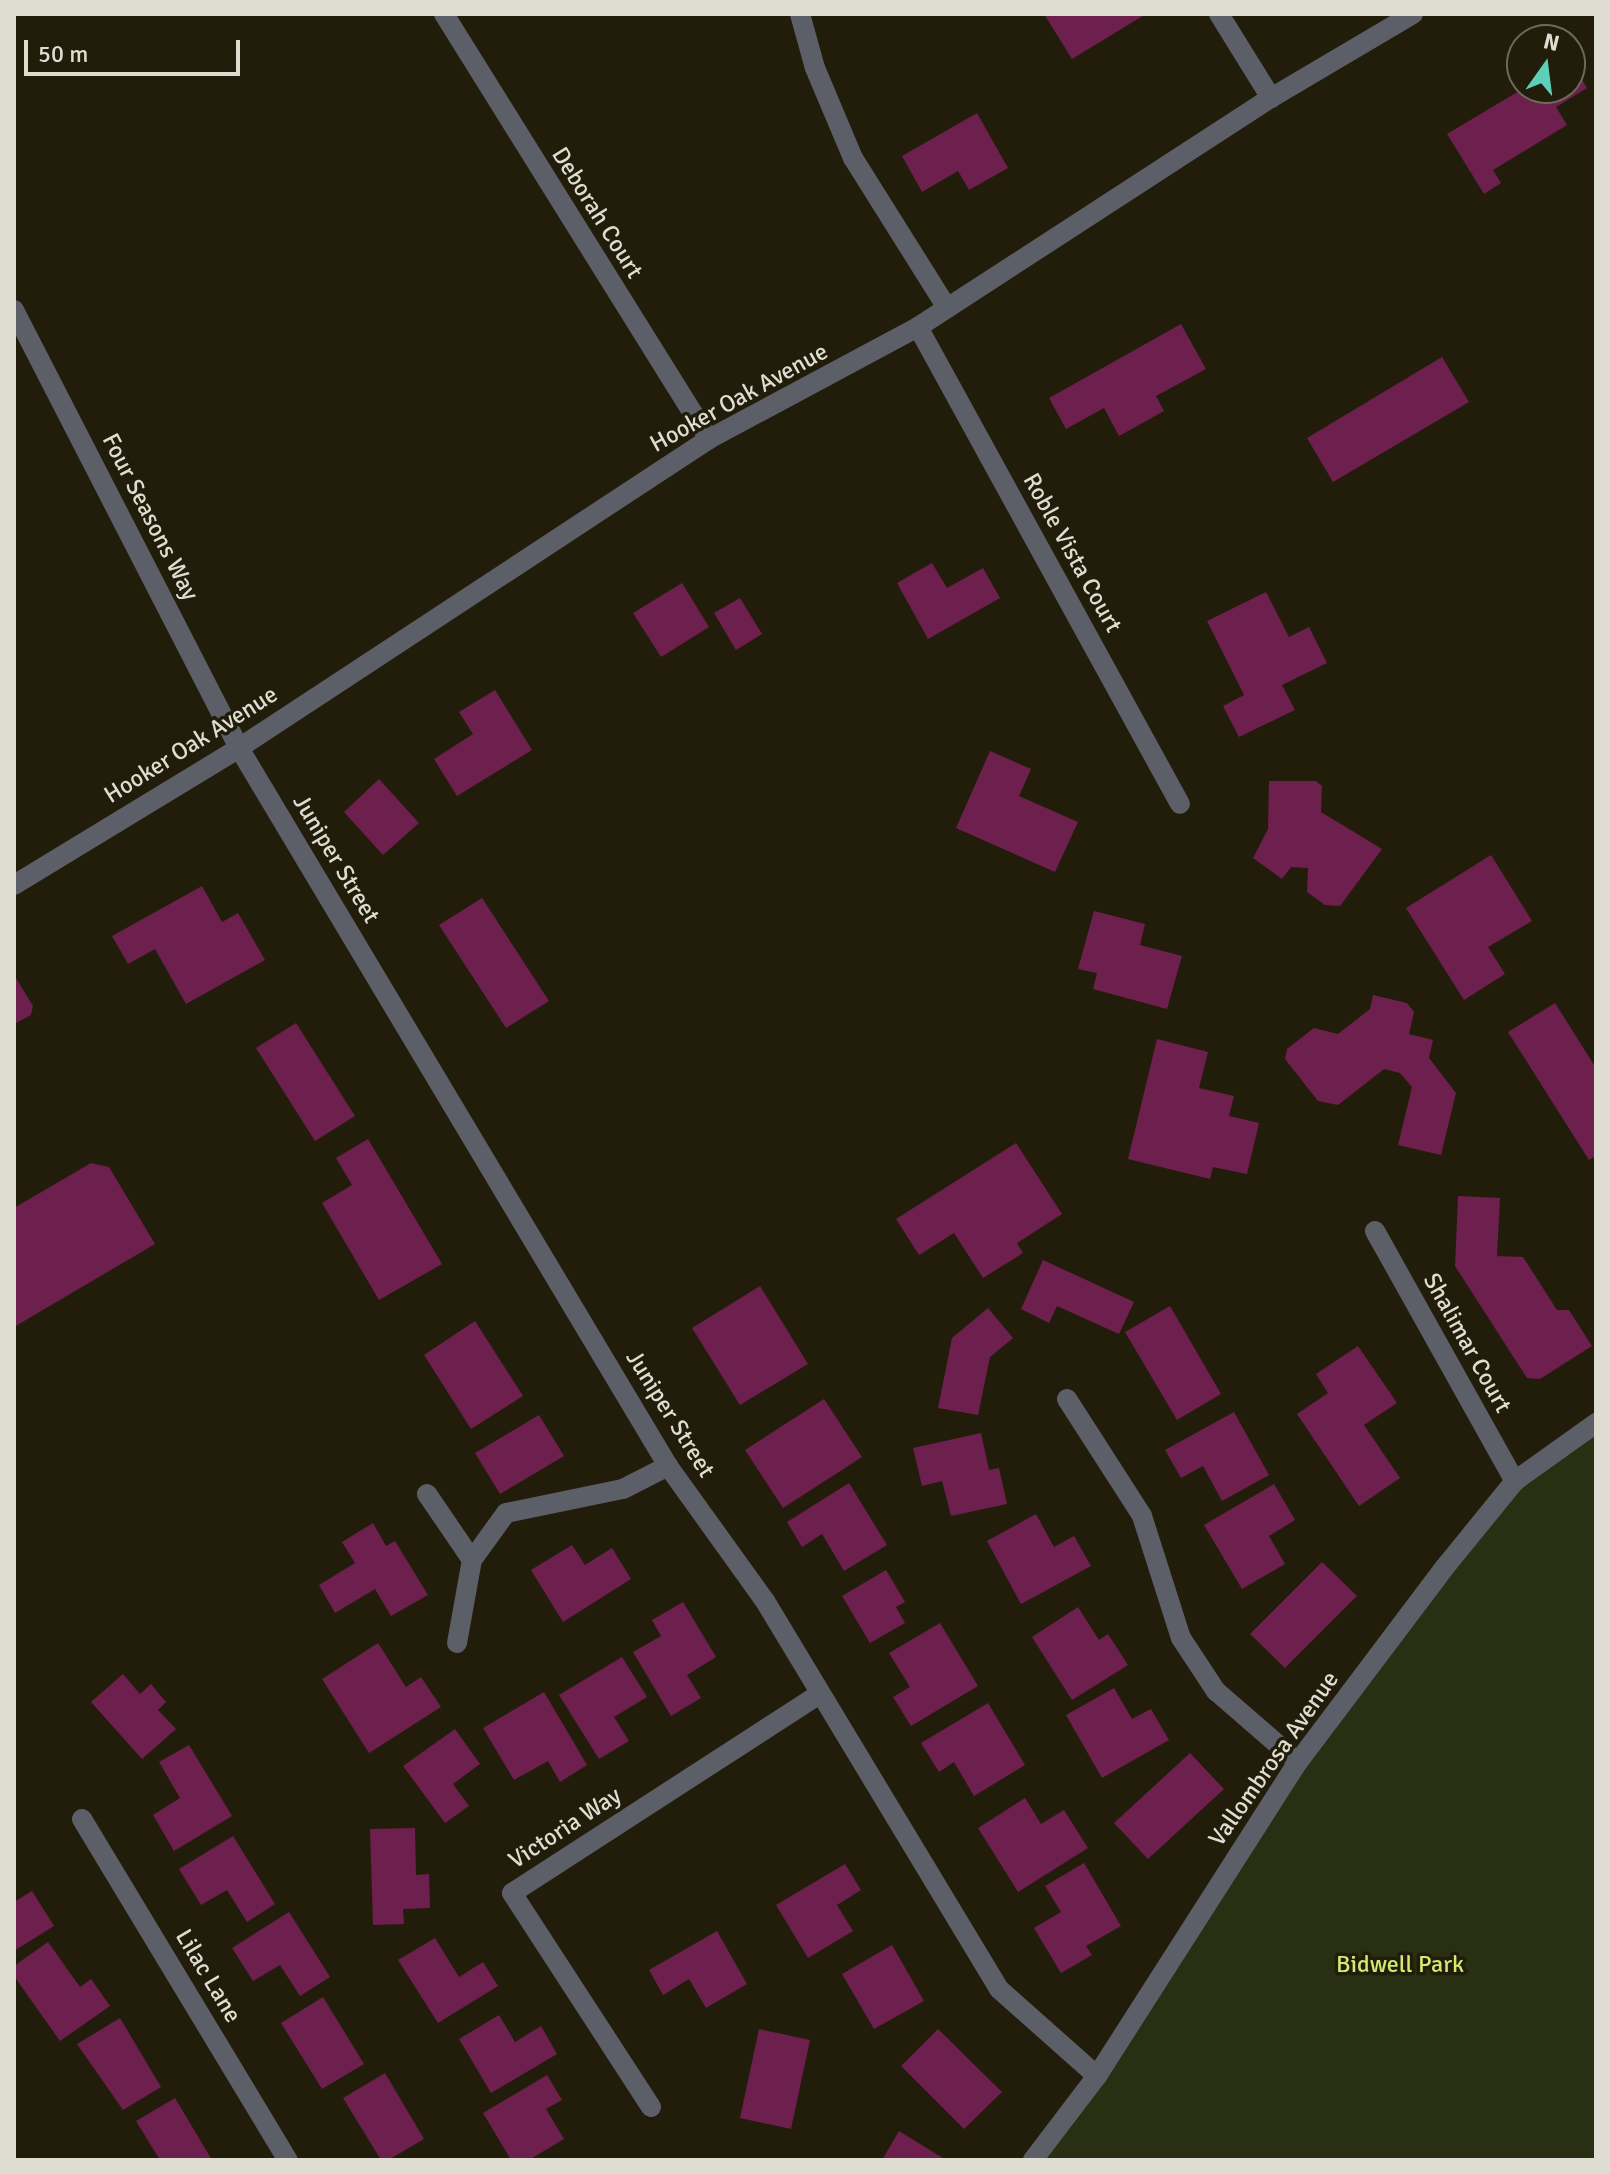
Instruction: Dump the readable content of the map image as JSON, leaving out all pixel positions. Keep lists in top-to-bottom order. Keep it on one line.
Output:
{"streets":{"street":["Deborah Court","Hooker Oak Avenue","Four Seasons Way","Roble Vista Court","Juniper Street","Shalimar Court","Vallombrosa Avenue","Victoria Way","Lilac Lane"]},"crossings":[["Deborah Court","Hooker Oak Avenue"],["Hooker Oak Avenue","Four Seasons Way"],["Hooker Oak Avenue","Roble Vista Court"],["Hooker Oak Avenue","Juniper Street"],["Four Seasons Way","Juniper Street"],["Juniper Street","Vallombrosa Avenue"],["Juniper Street","Victoria Way"],["Shalimar Court","Vallombrosa Avenue"]],"parks":["Bidwell Park"],"scale_bar":"50 m","north":"top"}
